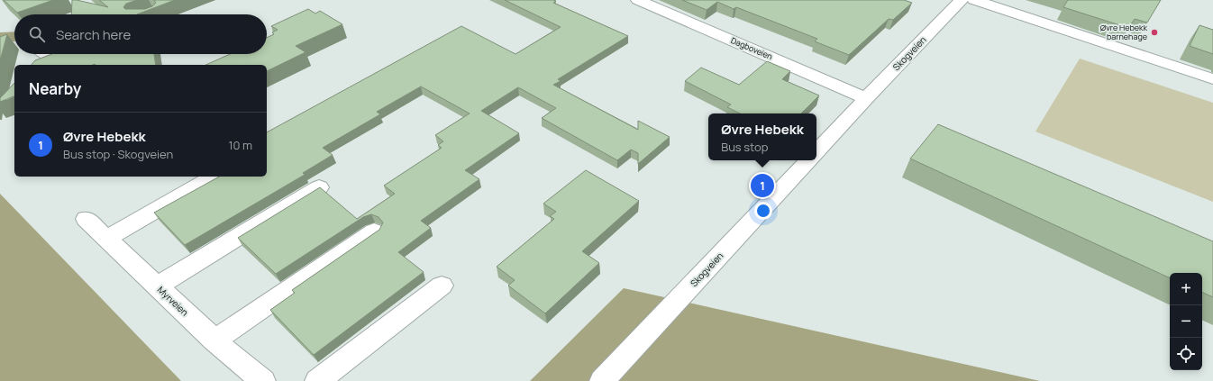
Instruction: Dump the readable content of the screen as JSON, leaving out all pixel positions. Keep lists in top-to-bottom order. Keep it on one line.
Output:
{"streets":{"street":["Dagboveien","Skogveien","Myrveien"]},"crossings":[["Dagboveien","Skogveien"]],"places":["Øvre Hebekk barnehage"],"page":{"search":"Search here","heading":"Nearby","list":[{"mark":"1","name":"Øvre Hebekk","note":"Bus stop · Skogveien","value":"10 m"}],"popup":["Øvre Hebekk","Bus stop"],"pins":"1","map_buttons":["+","−"]}}
